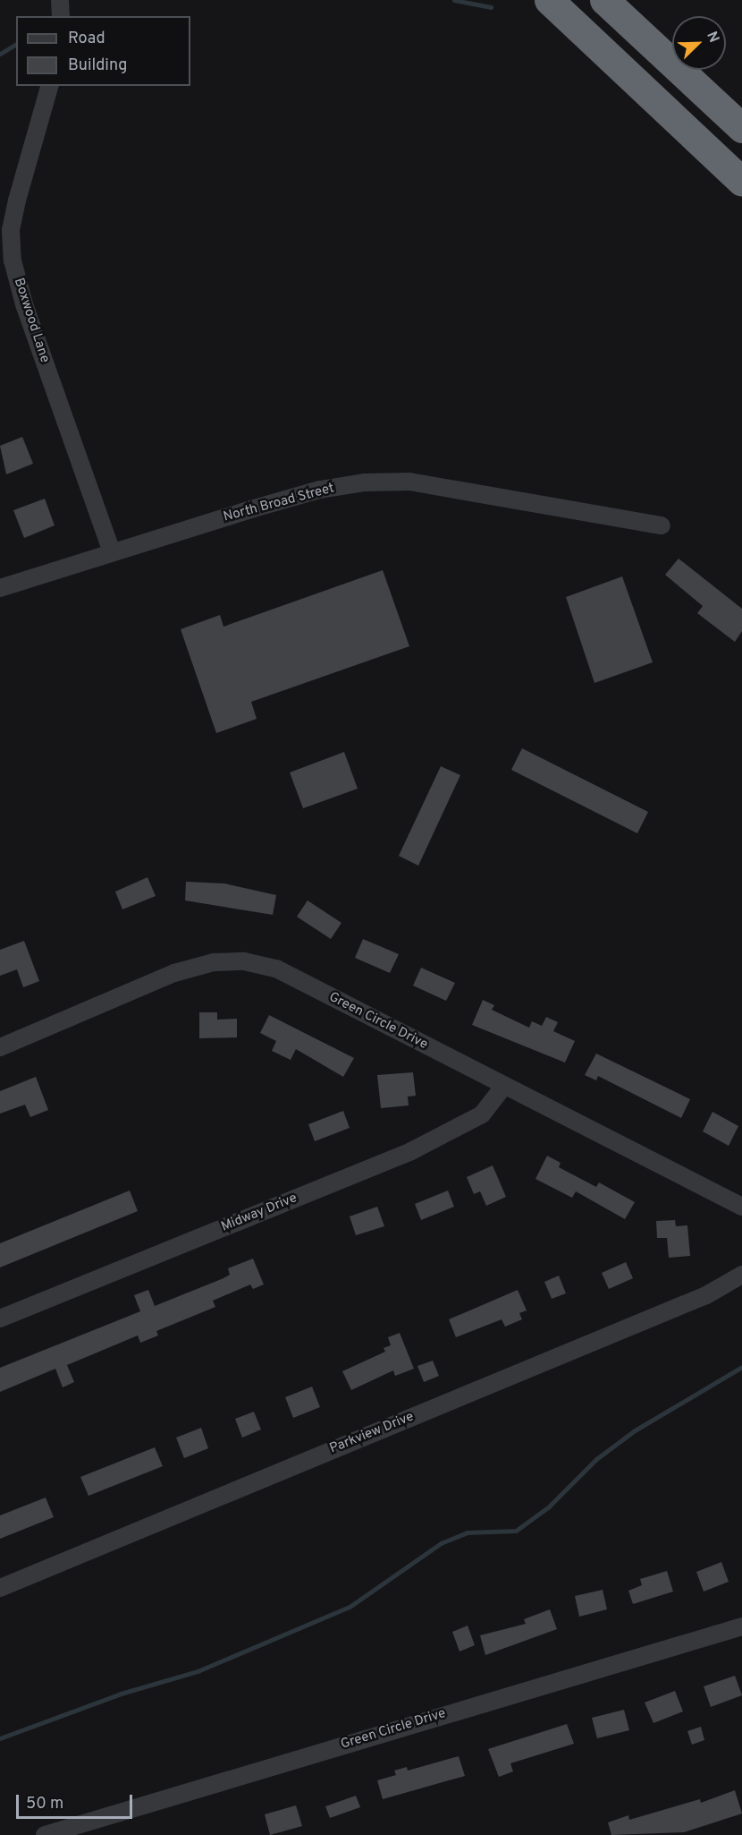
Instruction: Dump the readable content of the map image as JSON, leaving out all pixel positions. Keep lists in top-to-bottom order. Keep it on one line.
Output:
{"streets":{"street":["Boxwood Lane","North Broad Street","Green Circle Drive","Midway Drive","Parkview Drive"]},"crossings":[["Boxwood Lane","North Broad Street"],["Green Circle Drive","Midway Drive"]],"legend":["Road","Building"],"scale_bar":"50 m","north":"top right"}
